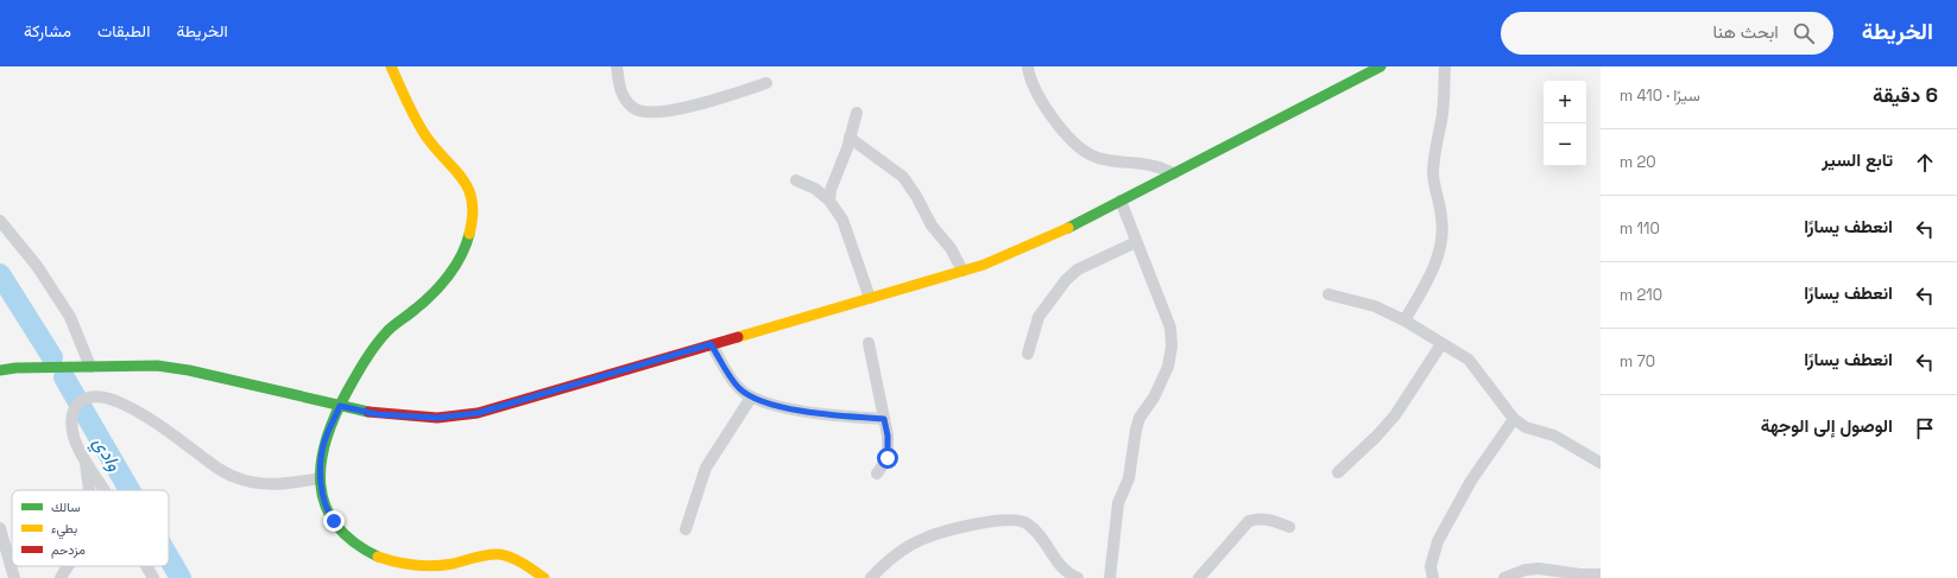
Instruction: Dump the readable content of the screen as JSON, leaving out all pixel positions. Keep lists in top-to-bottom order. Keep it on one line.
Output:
{"water":["وادي"],"legend":["سالك","بطيء","مزدحم"],"page":{"header":"الخريطة","search":"ابحث هنا","nav":["الخريطة","الطبقات","مشاركة"],"heading":["6 دقيقة","سيرًا · 410 m"],"map_buttons":["+","−"],"list":[["تابع السير","20 m"],["انعطف يسارًا","110 m"],["انعطف يسارًا","210 m"],["انعطف يسارًا","70 m"],"الوصول إلى الوجهة"]}}
